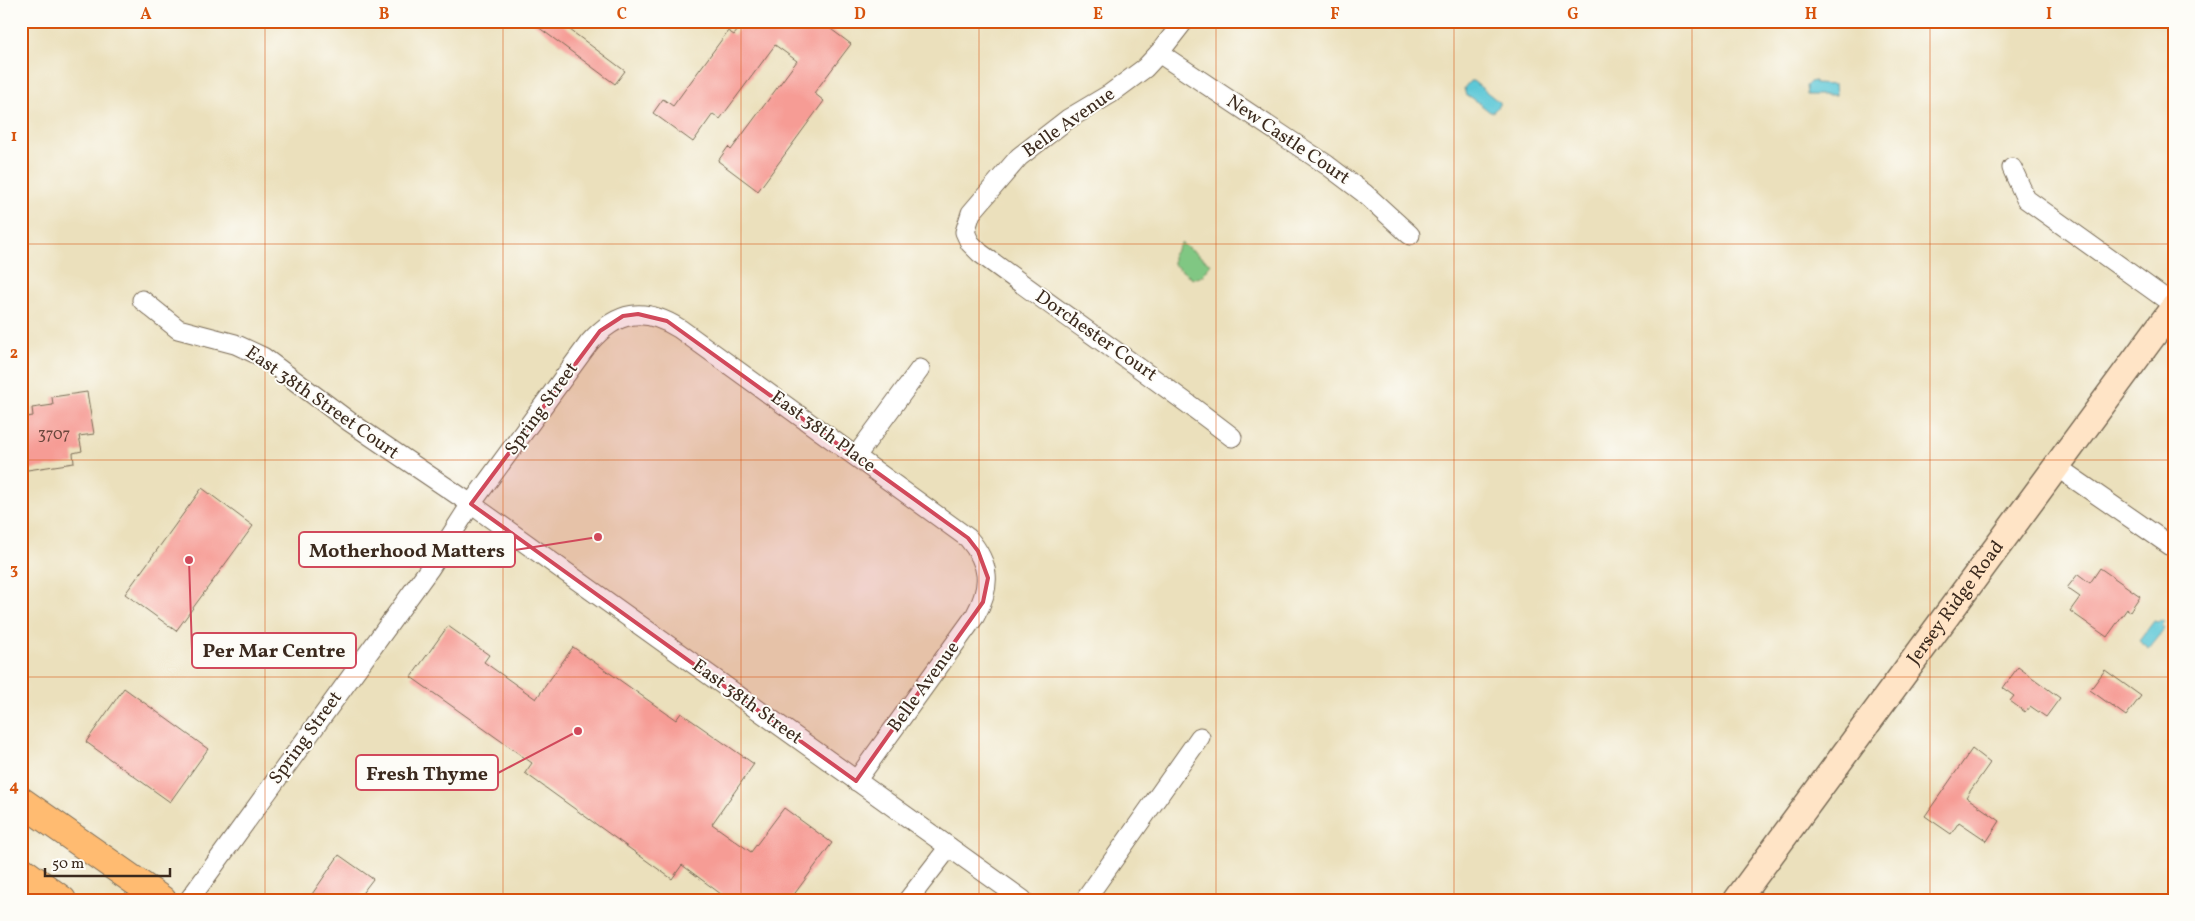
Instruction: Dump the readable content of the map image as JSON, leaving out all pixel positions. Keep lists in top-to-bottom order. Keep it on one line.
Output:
{"streets":{"main road":["Jersey Ridge Road"],"street":["Belle Avenue","New Castle Court","Dorchester Court","East 38th Street Court","Spring Street","East 38th Place","East 38th Street"]},"crossings":[["Belle Avenue","New Castle Court"],["Belle Avenue","Dorchester Court"],["Belle Avenue","East 38th Place"],["Belle Avenue","East 38th Street"],["East 38th Street Court","Spring Street"],["East 38th Street Court","East 38th Street"],["Spring Street","East 38th Place"],["Spring Street","East 38th Street"]],"places":["Motherhood Matters","Per Mar Centre","Fresh Thyme"],"house_numbers":["3707"],"scale_bar":"50 m","grid":{"columns":["A","B","C","D","E","F","G","H","I"],"rows":["1","2","3","4"]}}
